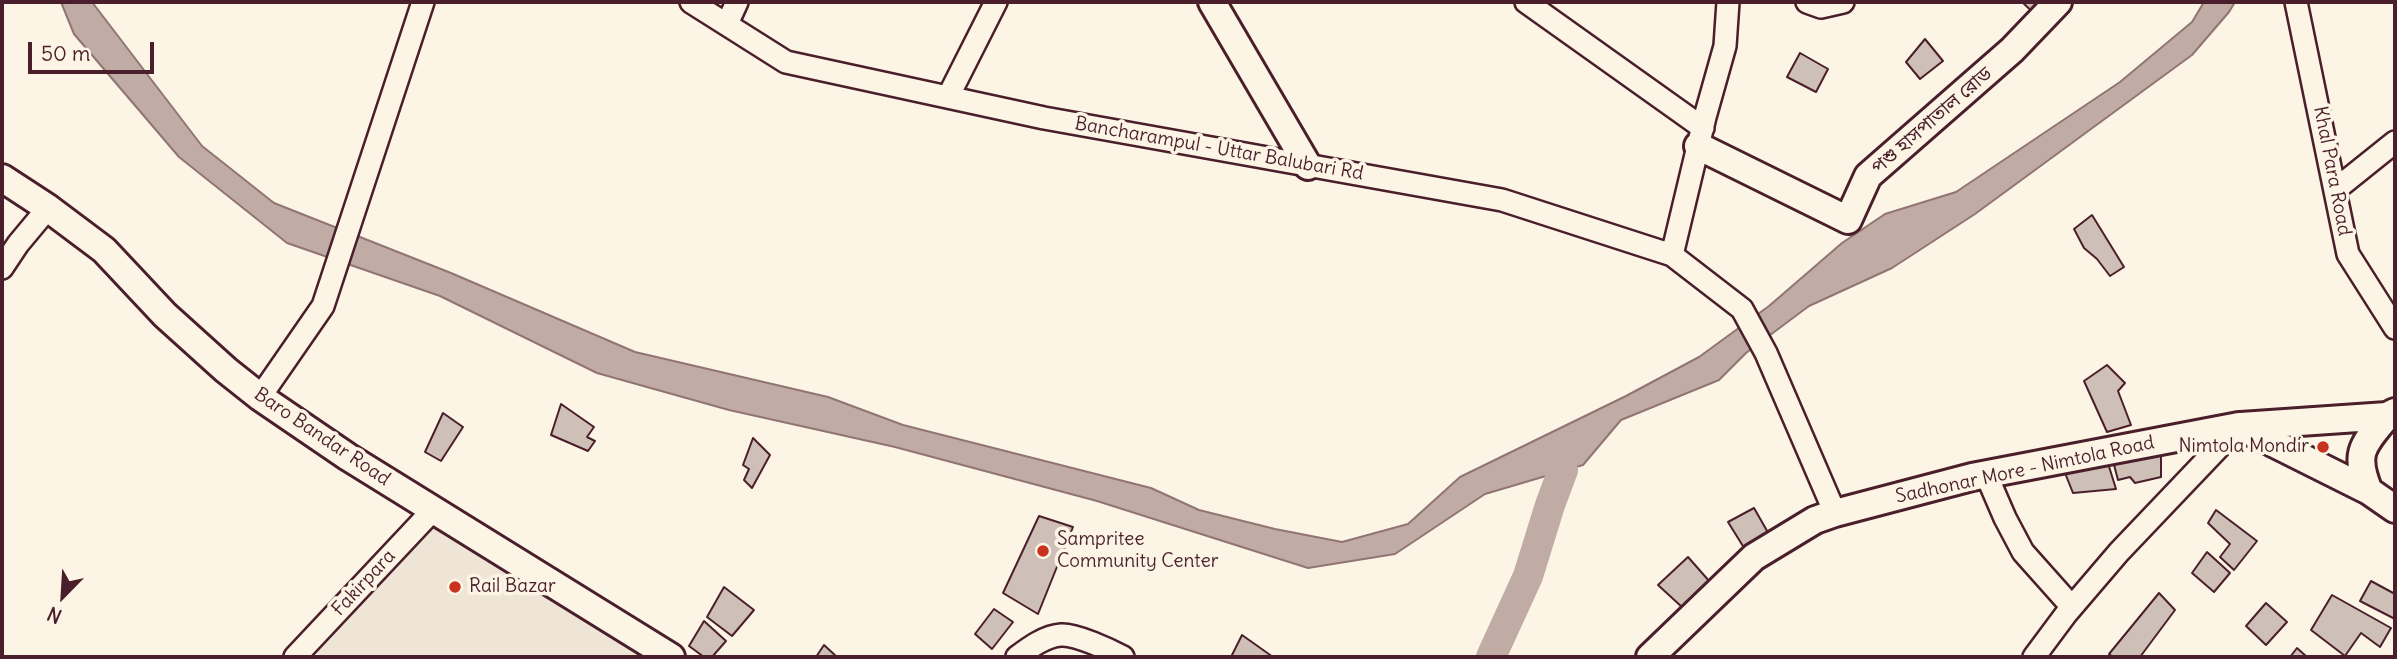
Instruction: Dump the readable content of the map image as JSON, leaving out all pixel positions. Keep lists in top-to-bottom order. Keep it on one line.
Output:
{"streets":{"street":["পশু হাসপাতাল রোড","Bancharampul - Uttar Balubari Rd","Khal Para Road","Baro Bandar Road","Sadhonar More - Nimtola Road","Fakirpara"]},"crossings":[["Bancharampul - Uttar Balubari Rd","Sadhonar More - Nimtola Road"],["Baro Bandar Road","Fakirpara"]],"places":["Nimtola Mondir","Sampritee Community Center","Rail Bazar"],"scale_bar":"50 m","north":"bottom left"}
